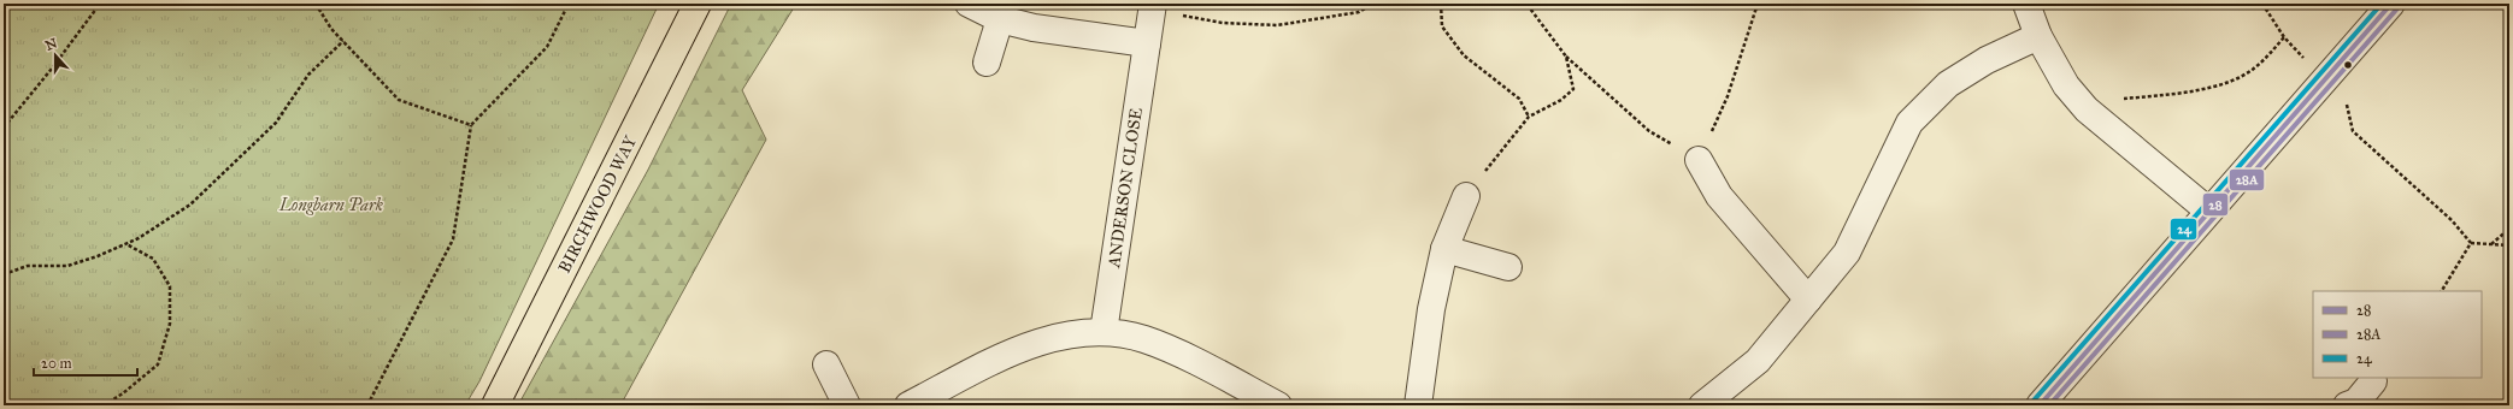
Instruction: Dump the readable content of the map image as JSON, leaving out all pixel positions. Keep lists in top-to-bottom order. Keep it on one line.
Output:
{"streets":{"main road":["BIRCHWOOD WAY"],"street":["ANDERSON CLOSE"]},"parks":["Longbarn Park"],"lines":["transit line 28","transit line 24","transit line 28A"],"legend":["28","28A","24"],"scale_bar":"20 m","north":"top"}
